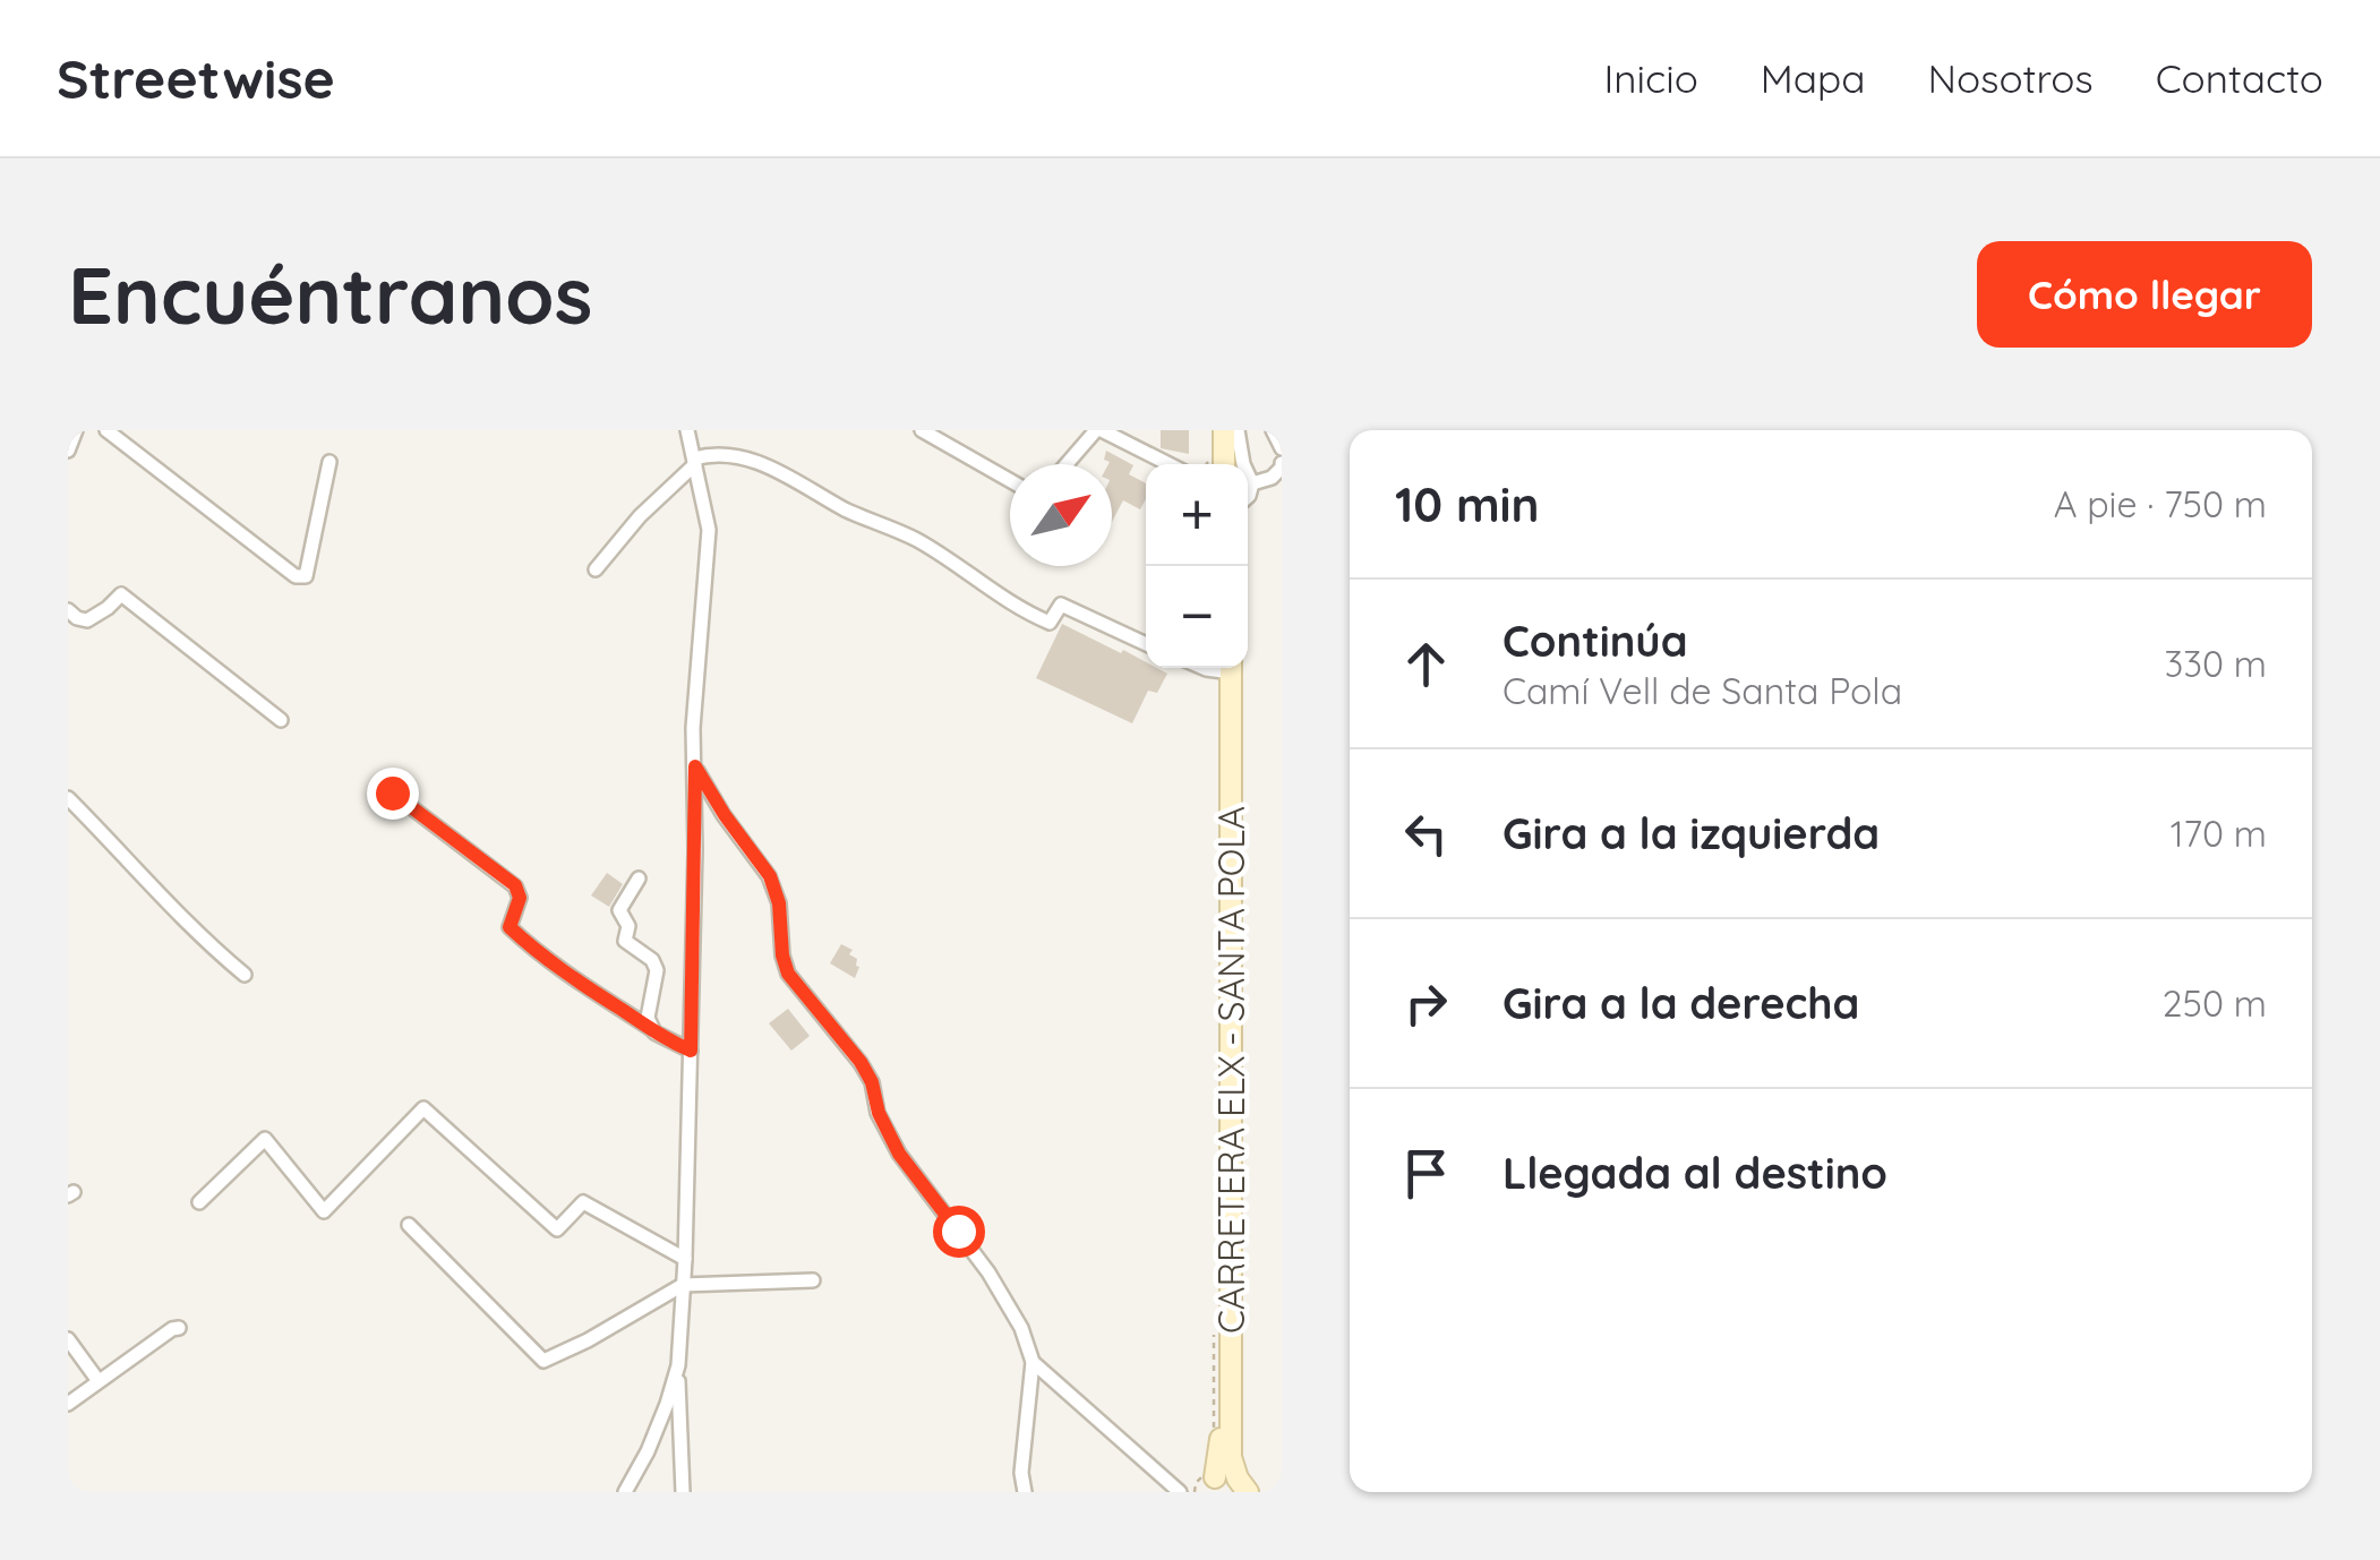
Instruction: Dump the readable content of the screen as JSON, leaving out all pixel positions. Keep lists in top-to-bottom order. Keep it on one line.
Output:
{"streets":{"main road":["CARRETERA ELX - SANTA POLA"]},"north":"top right","page":{"header":"Streetwise","nav":["Inicio","Mapa","Nosotros","Contacto"],"buttons":"Cómo llegar","title":"Encuéntranos","heading":["10 min","A pie · 750 m"],"map_buttons":["+","−"],"list":[["Continúa","Camí Vell de Santa Pola","330 m"],["Gira a la izquierda","170 m"],["Gira a la derecha","250 m"],"Llegada al destino"]}}
